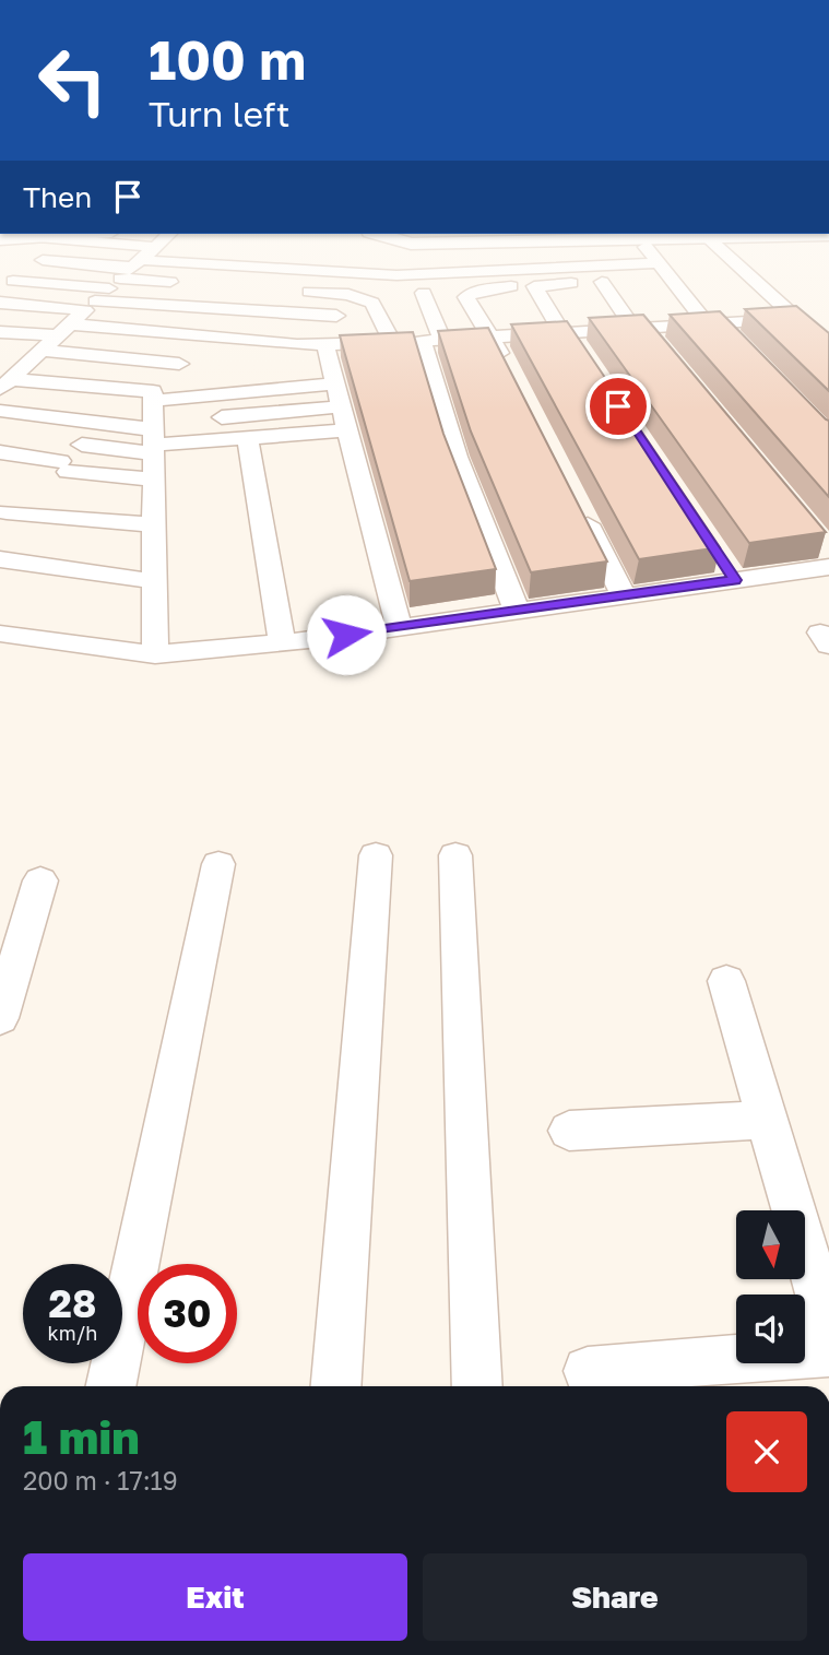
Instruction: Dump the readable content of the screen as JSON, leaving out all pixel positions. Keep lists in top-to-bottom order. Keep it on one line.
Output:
{"north":"bottom","page":{"turn":["100 m","Turn left"],"then":"Then","speed":"28 km/h","limit":"30","heading":["1 min","200 m · 17:19"],"buttons":["Exit","Share"]}}
